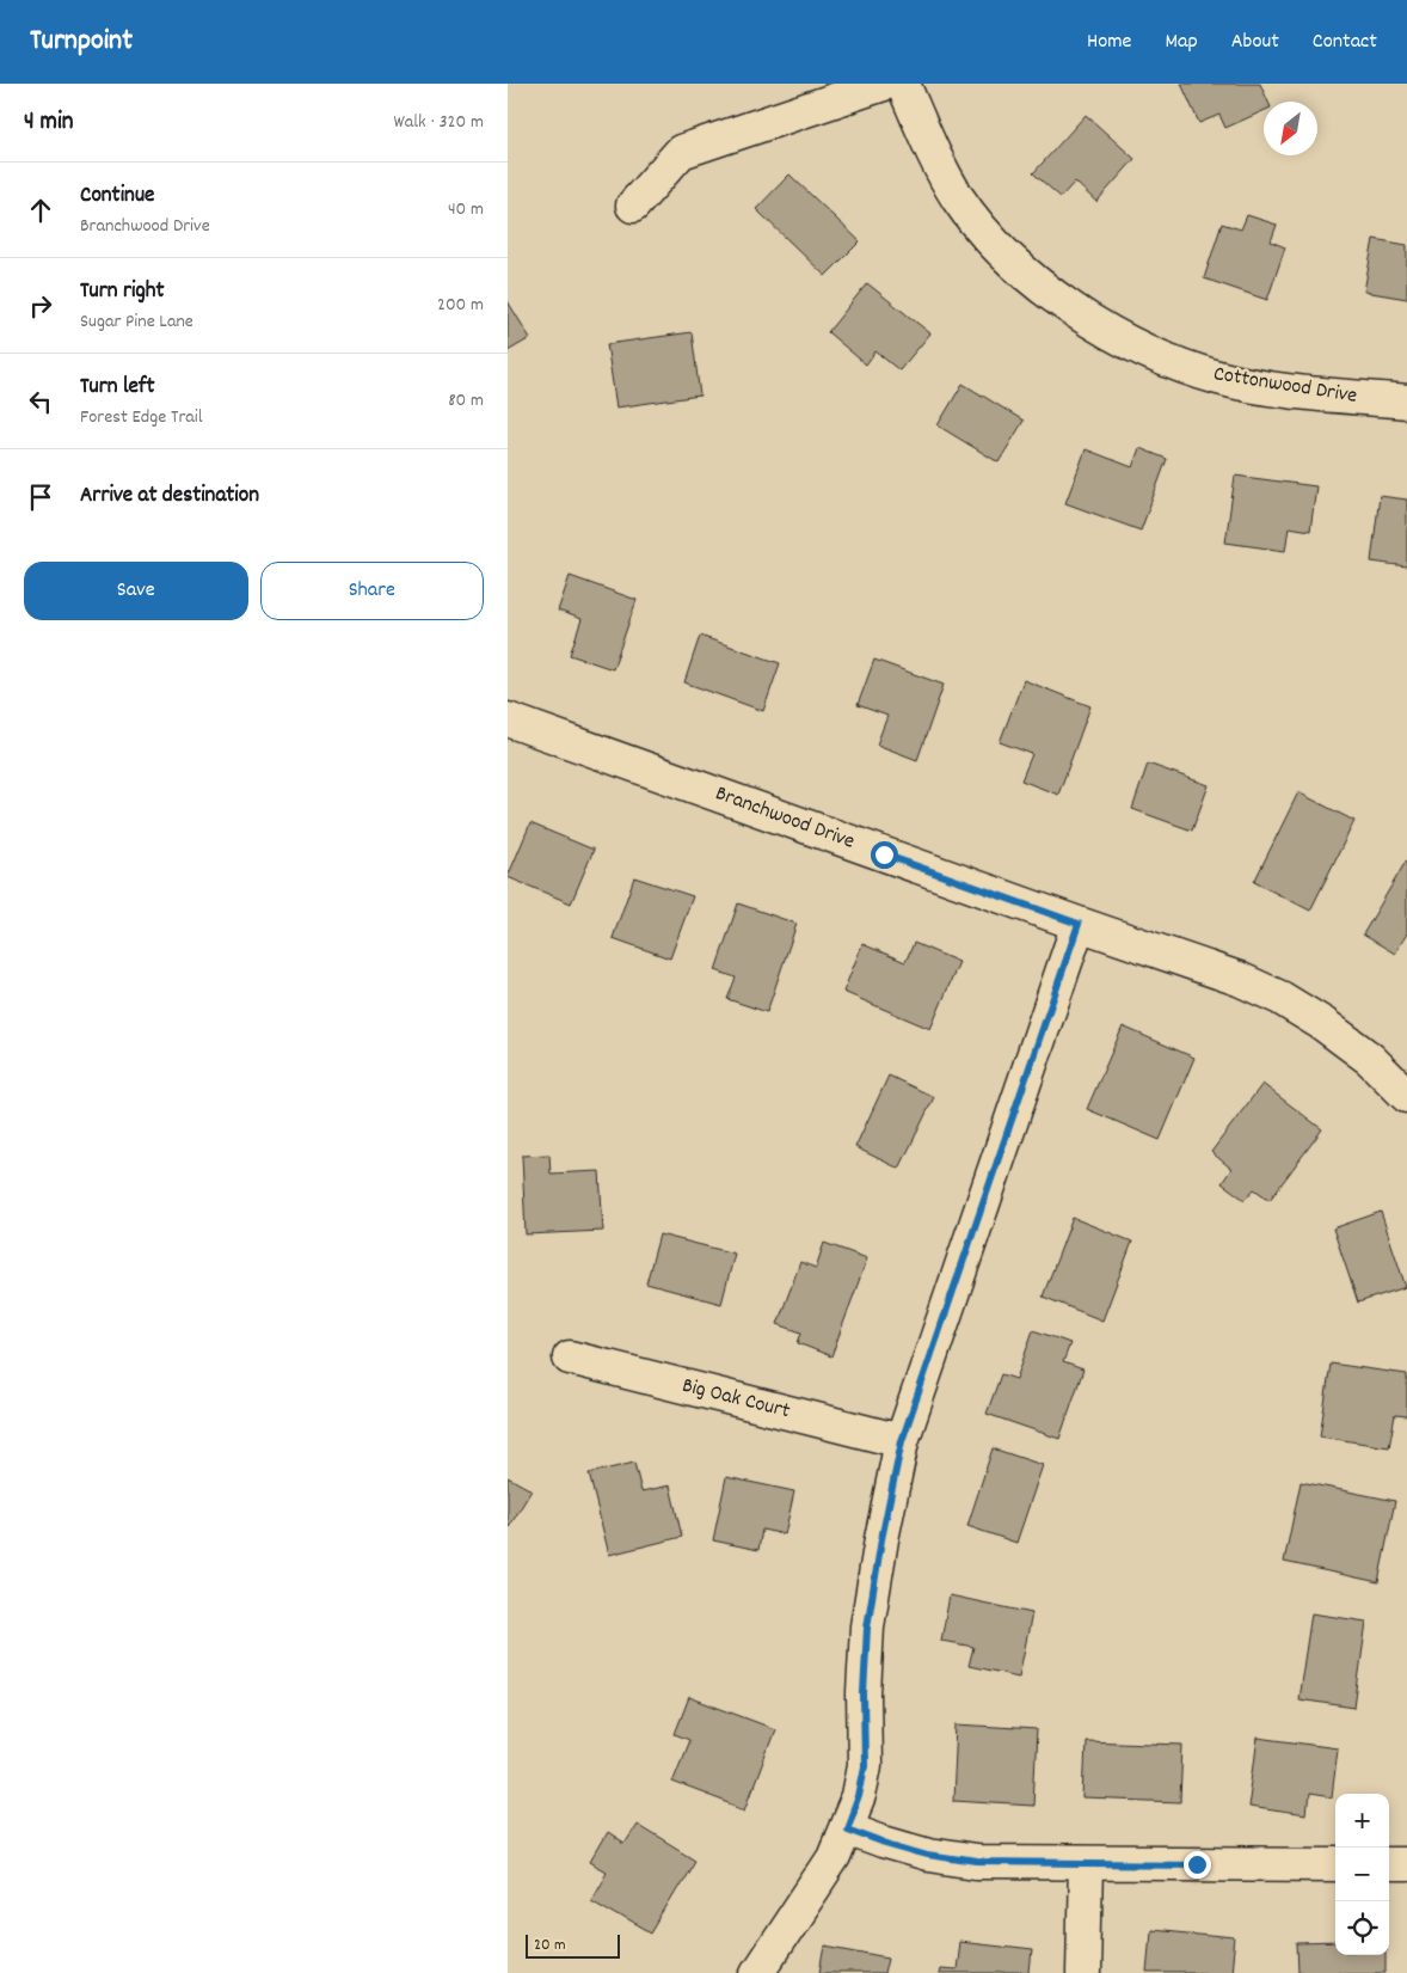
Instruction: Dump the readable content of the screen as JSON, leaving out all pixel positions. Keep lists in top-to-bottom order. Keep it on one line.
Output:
{"streets":{"street":["Cottonwood Drive","Branchwood Drive","Big Oak Court"]},"scale_bar":"20 m","north":"bottom left","page":{"header":"Turnpoint","nav":["Home","Map","About","Contact"],"heading":["4 min","Walk · 320 m"],"list":[["Continue","Branchwood Drive","40 m"],["Turn right","Sugar Pine Lane","200 m"],["Turn left","Forest Edge Trail","80 m"],"Arrive at destination"],"buttons":["Save","Share"],"map_buttons":["+","−"],"scale":"20 m"}}
